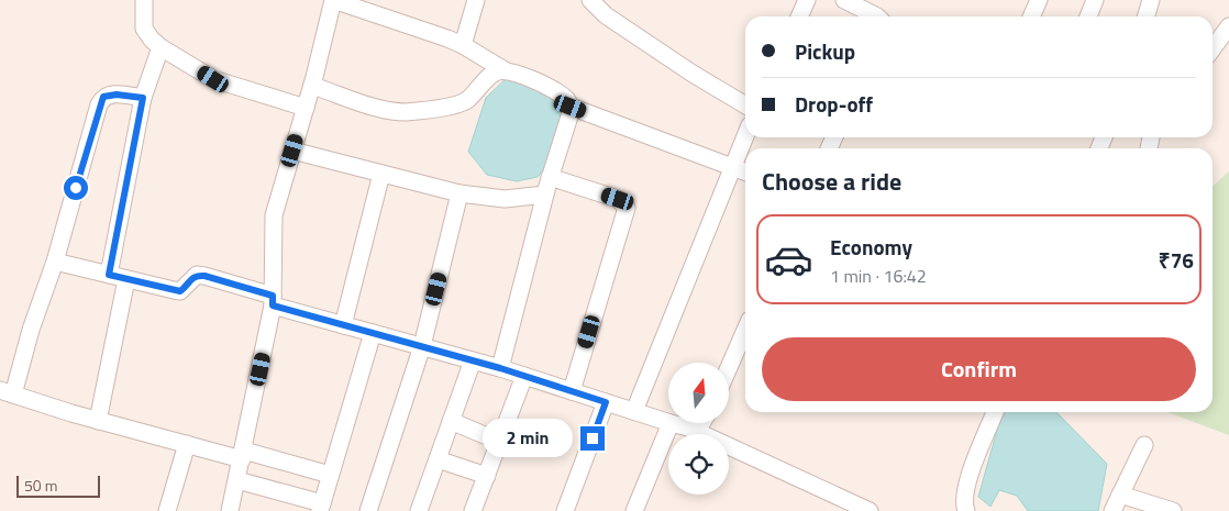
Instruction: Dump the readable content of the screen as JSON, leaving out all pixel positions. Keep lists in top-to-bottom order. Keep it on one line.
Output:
{"scale_bar":"50 m","north":"top","page":{"banner":["Pickup","Drop-off"],"heading":"Choose a ride","list":[{"name":"Economy","note":"1 min · 16:42","value":"₹76"}],"buttons":"Confirm","bubble":"2 min","scale":"50 m"}}
